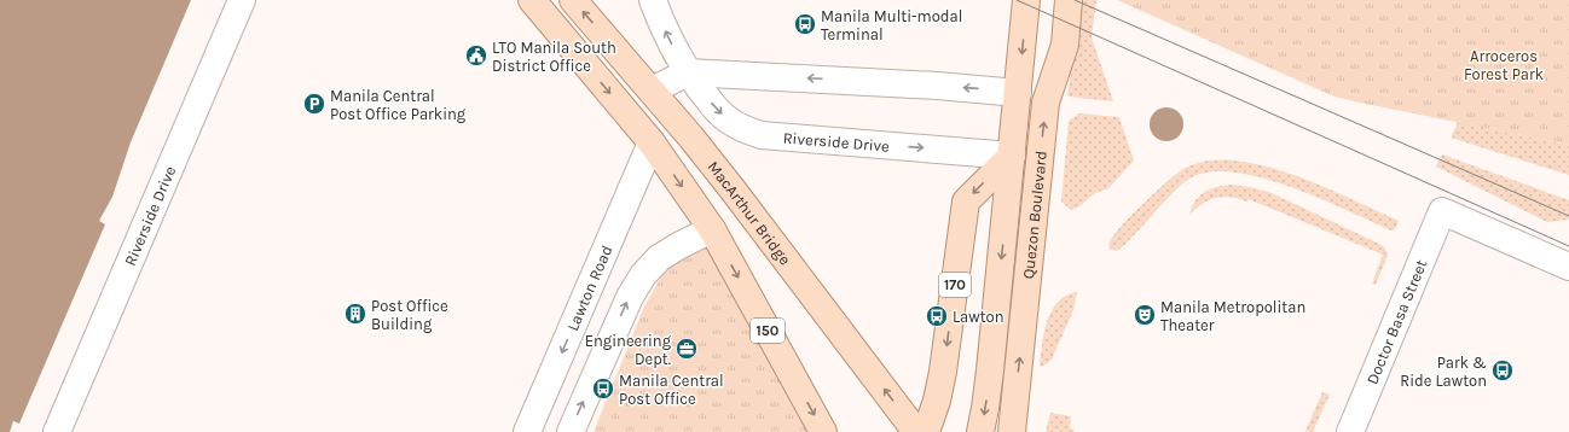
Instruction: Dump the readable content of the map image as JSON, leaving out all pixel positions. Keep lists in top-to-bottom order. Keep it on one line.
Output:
{"streets":{"main road":["MacArthur Bridge","Quezon Boulevard","170","150"],"street":["Riverside Drive","Lawton Road","Doctor Basa Street"]},"crossings":[["Riverside Drive","Quezon Boulevard"],["Lawton Road","150"]],"parks":["Arroceros Forest Park"],"places":{"bus stop":["Manila Multi-modal Terminal","Lawton","Park & Ride Lawton","Manila Central Post Office"],"public building":["LTO Manila South District Office"],"parking":["Manila Central Post Office Parking"],"building":["Post Office Building"],"theatre":["Manila Metropolitan Theater"],"office":["Engineering Dept."]}}
